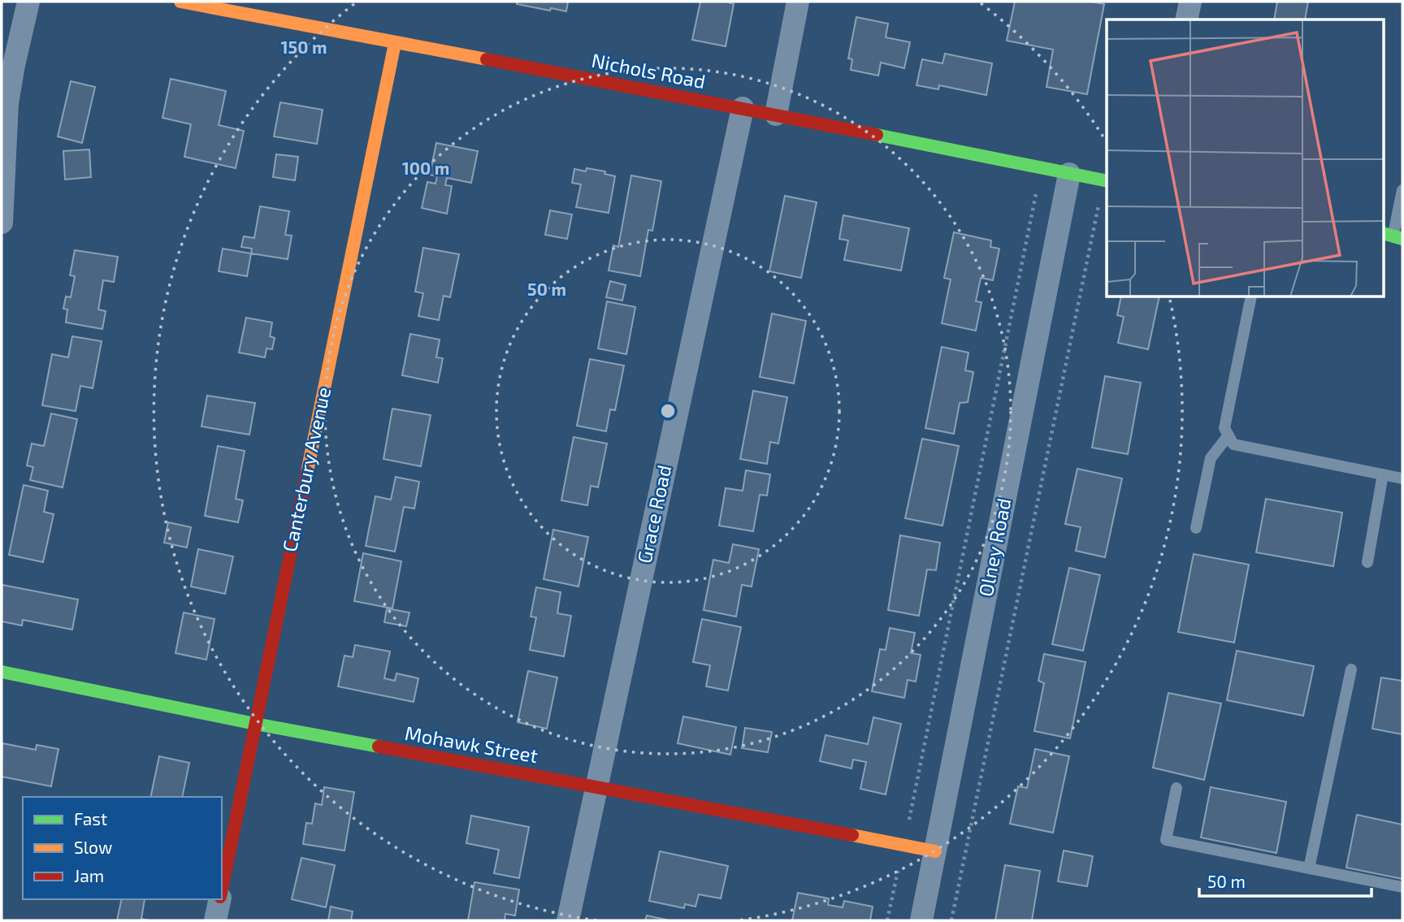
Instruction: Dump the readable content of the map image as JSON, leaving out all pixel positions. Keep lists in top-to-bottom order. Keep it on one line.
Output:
{"streets":{"street":["Nichols Road","Canterbury Avenue","Grace Road","Olney Road","Mohawk Street"]},"crossings":[["Nichols Road","Canterbury Avenue"],["Nichols Road","Grace Road"],["Nichols Road","Olney Road"],["Canterbury Avenue","Mohawk Street"],["Grace Road","Mohawk Street"],["Olney Road","Mohawk Street"]],"legend":["Fast","Slow","Jam"],"scale_bar":"50 m","rings":["150 m","100 m","50 m"]}
